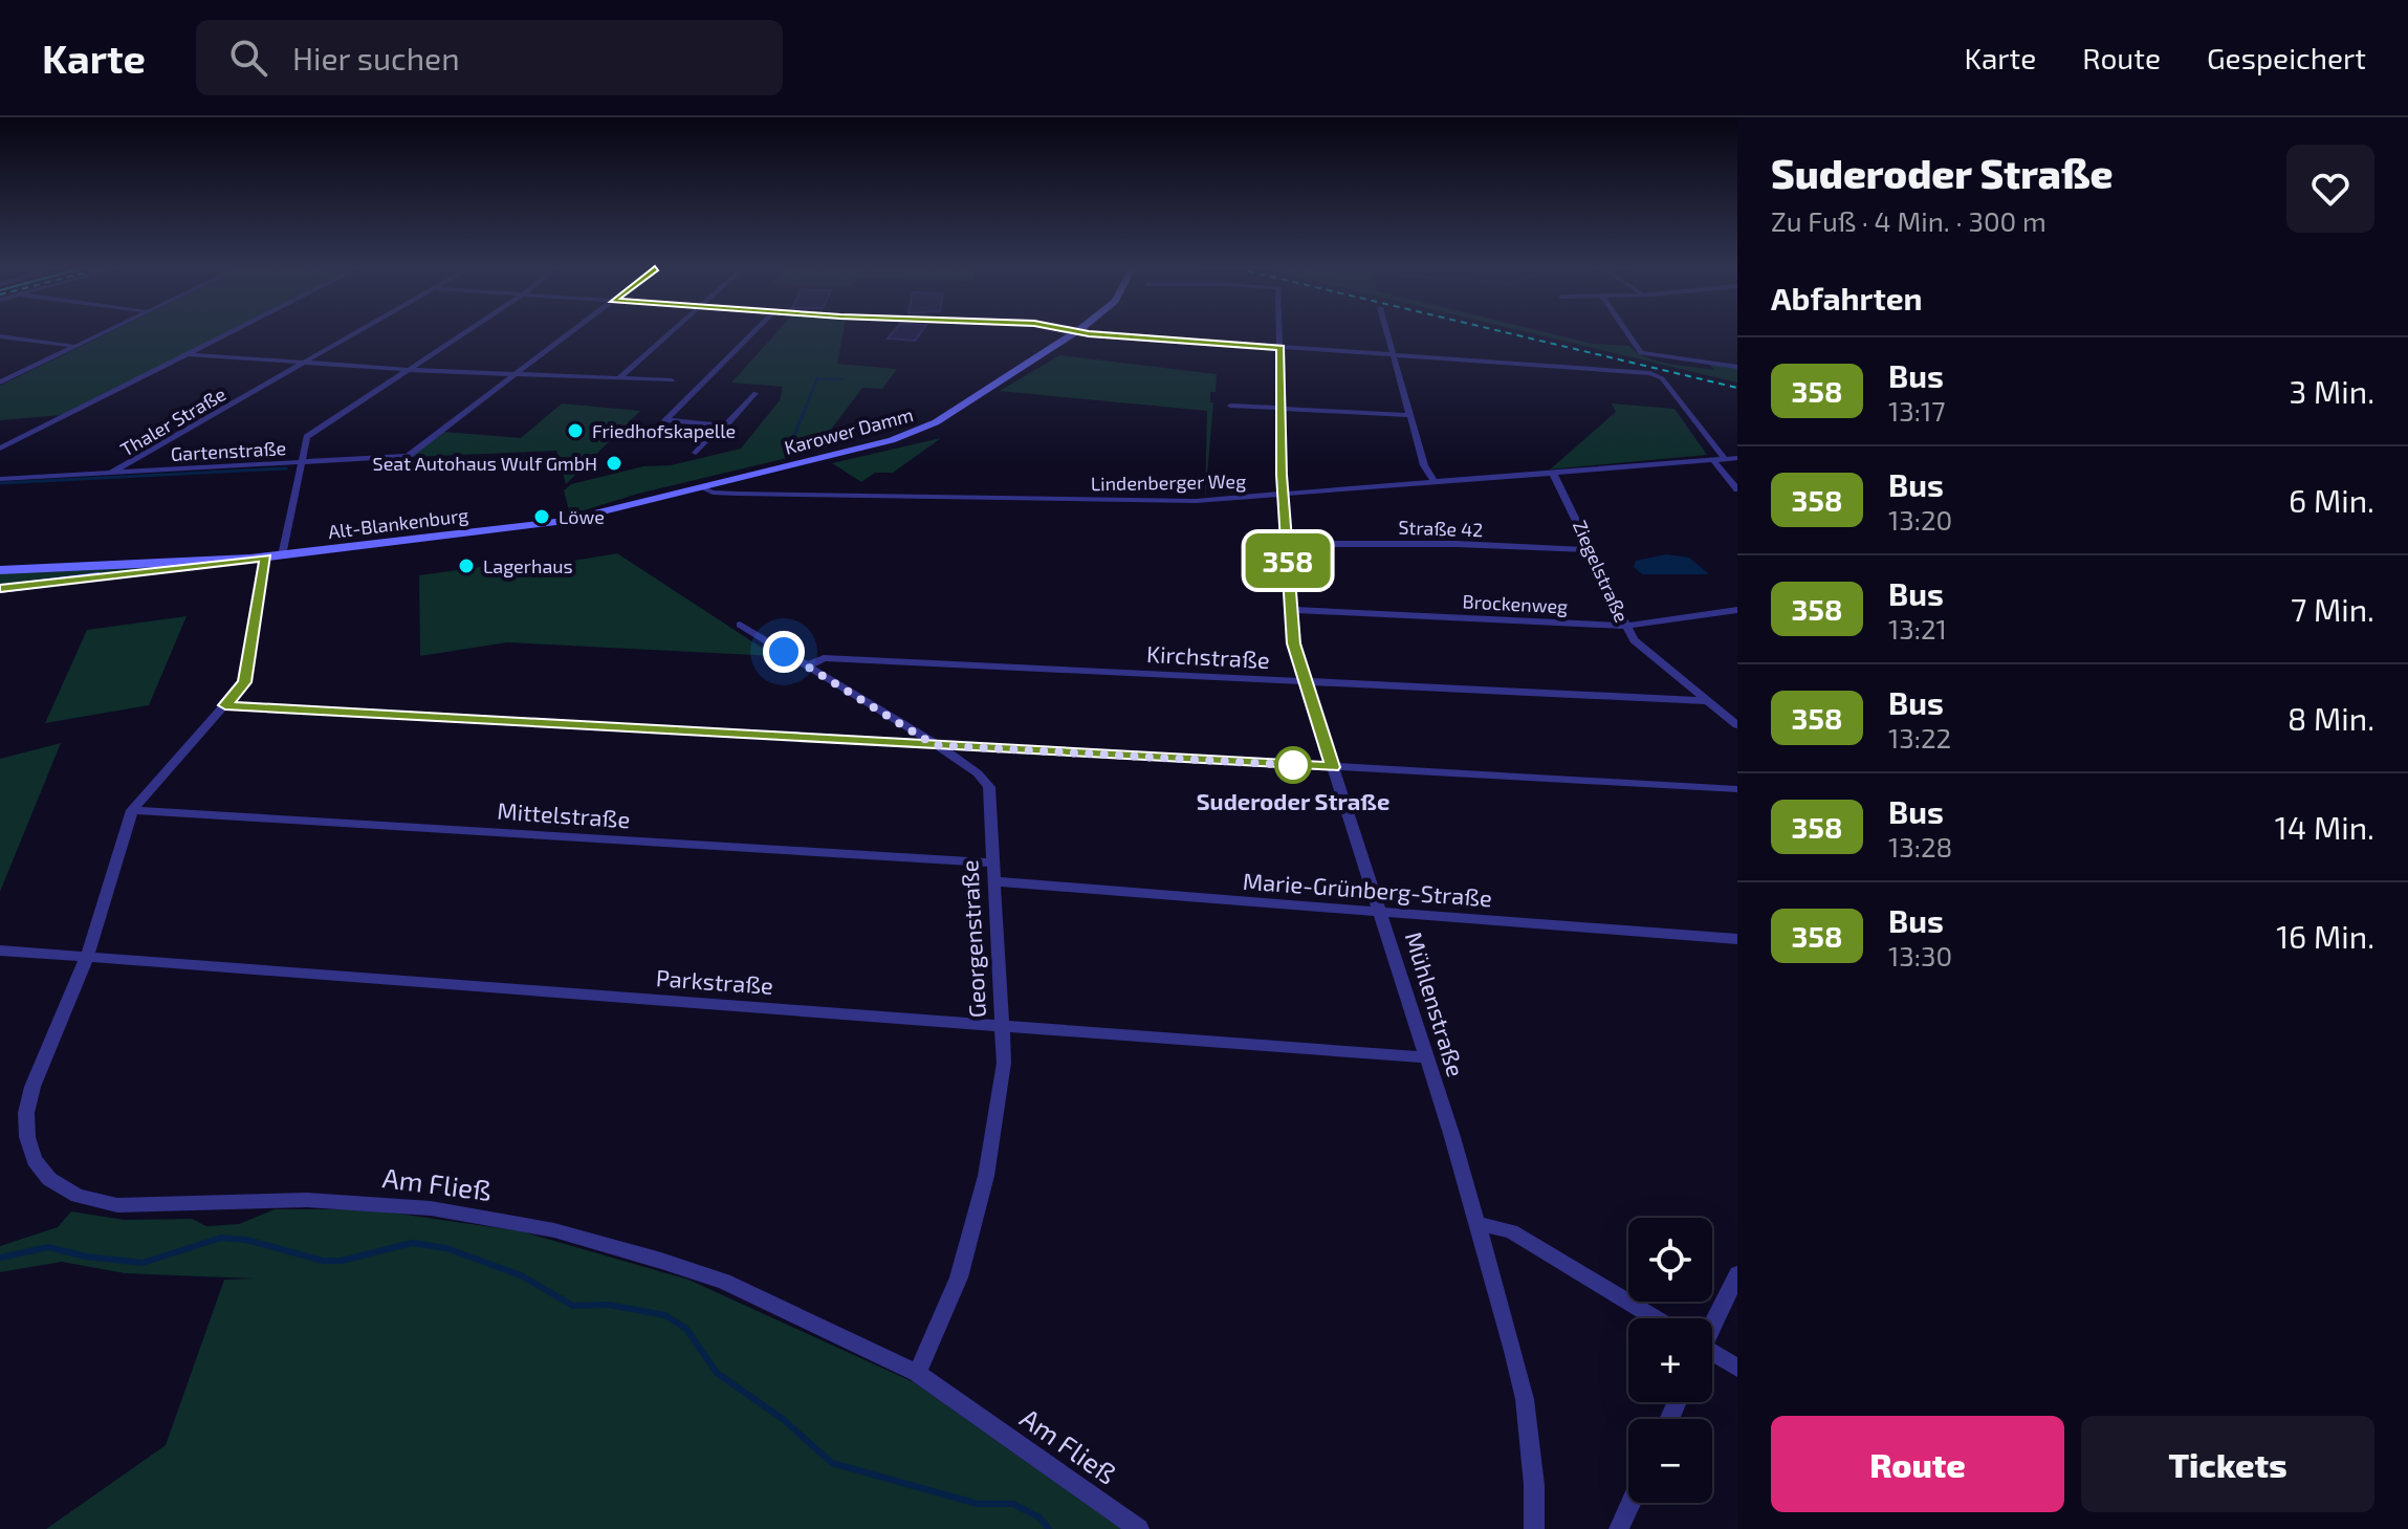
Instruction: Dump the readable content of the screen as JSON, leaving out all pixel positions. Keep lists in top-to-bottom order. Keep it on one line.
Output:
{"streets":{"main road":["Karower Damm","Alt-Blankenburg"],"street":["Thaler Straße","Gartenstraße","Lindenberger Weg","Straße 42","Ziegelstraße","Brockenweg","Kirchstraße","Mittelstraße","Marie-Grünberg-Straße","Georgenstraße","Parkstraße","Mühlenstraße","Am Fließ"]},"crossings":[["Thaler Straße","Gartenstraße"],["Karower Damm","Lindenberger Weg"],["Karower Damm","Alt-Blankenburg"],["Lindenberger Weg","Ziegelstraße"],["Lindenberger Weg","Mühlenstraße"],["Straße 42","Ziegelstraße"],["Straße 42","Mühlenstraße"],["Ziegelstraße","Brockenweg"],["Ziegelstraße","Kirchstraße"],["Brockenweg","Mühlenstraße"],["Kirchstraße","Georgenstraße"],["Kirchstraße","Mühlenstraße"],["Mittelstraße","Georgenstraße"],["Mittelstraße","Am Fließ"],["Marie-Grünberg-Straße","Georgenstraße"],["Marie-Grünberg-Straße","Mühlenstraße"],["Georgenstraße","Parkstraße"],["Georgenstraße","Am Fließ"],["Parkstraße","Mühlenstraße"],["Parkstraße","Am Fließ"]],"places":["Friedhofskapelle","Seat Autohaus Wulf GmbH","Löwe","Lagerhaus","Suderoder Straße"],"lines":["bus line 358"],"page":{"header":"Karte","search":"Hier suchen","nav":["Karte","Route","Gespeichert"],"on_map":"358","heading":[["Suderoder Straße","Zu Fuß · 4 Min. · 300 m"],"Abfahrten"],"list":[{"mark":"358","name":"Bus","note":"13:17","value":"3 Min."},{"mark":"358","name":"Bus","note":"13:20","value":"6 Min."},{"mark":"358","name":"Bus","note":"13:21","value":"7 Min."},{"mark":"358","name":"Bus","note":"13:22","value":"8 Min."},{"mark":"358","name":"Bus","note":"13:28","value":"14 Min."},{"mark":"358","name":"Bus","note":"13:30","value":"16 Min."}],"map_buttons":["+","−"],"buttons":["Route","Tickets"]}}
